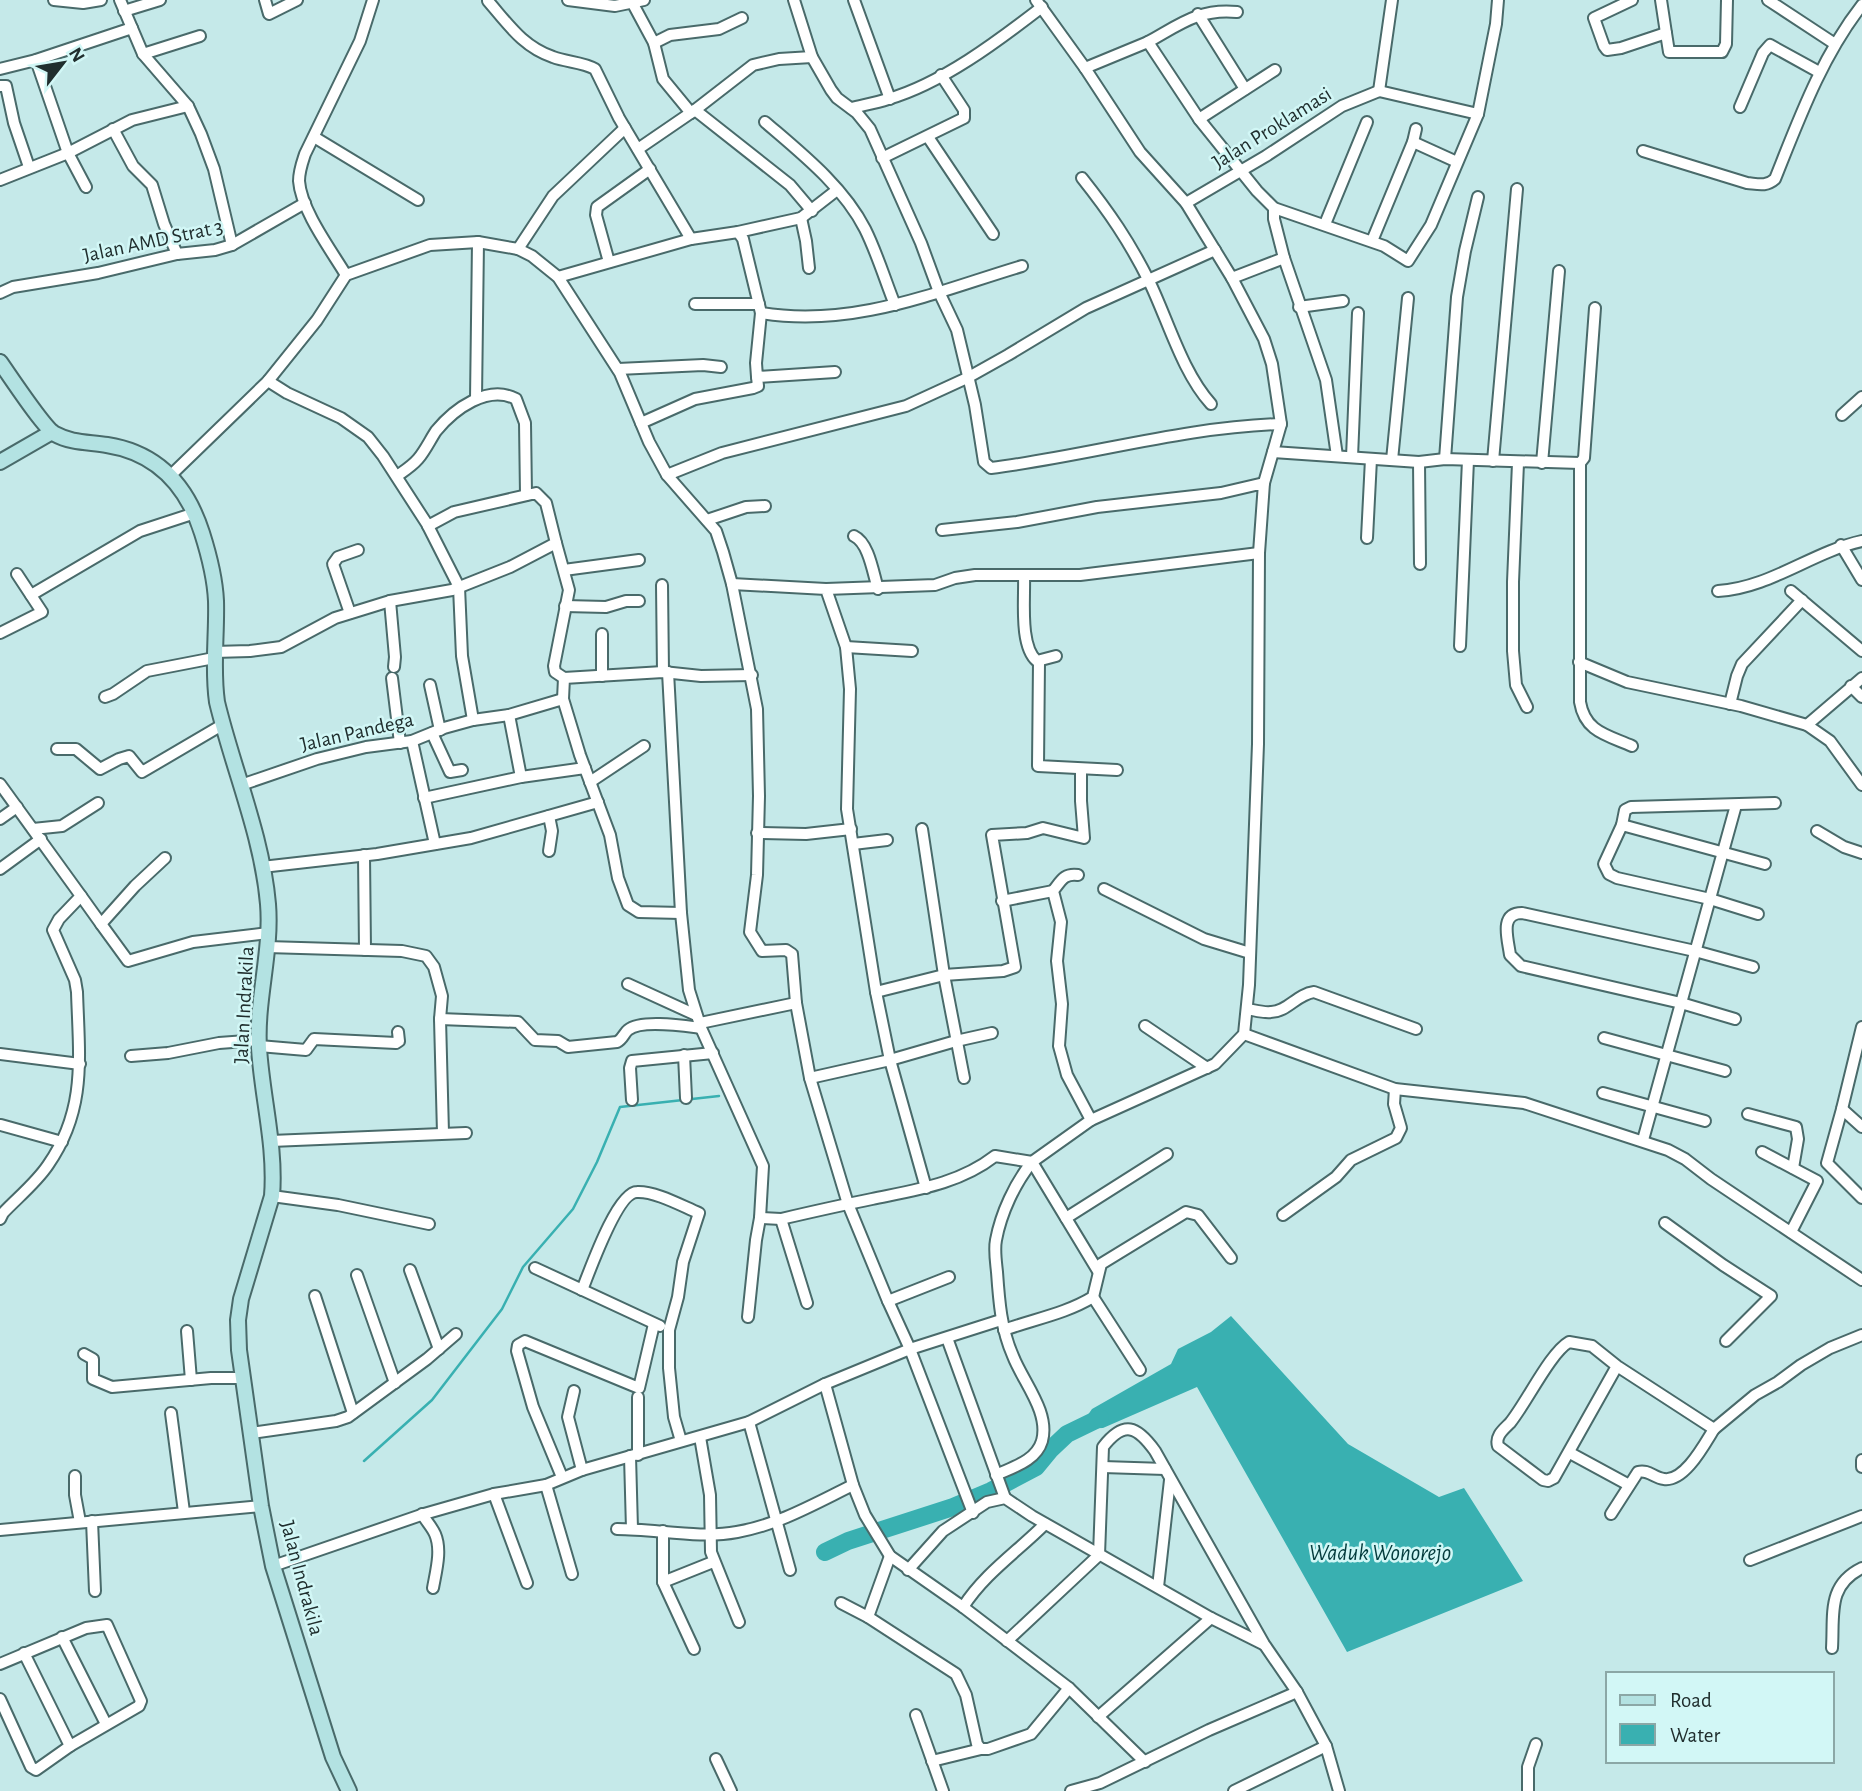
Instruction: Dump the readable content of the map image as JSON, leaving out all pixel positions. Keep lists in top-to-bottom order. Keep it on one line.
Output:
{"streets":{"street":["Jalan Proklamasi","Jalan AMD Strat 3","Jalan Pandega","Jalan Indrakila"]},"crossings":[["Jalan Pandega","Jalan Indrakila"]],"water":["Waduk Wonorejo"],"legend":["Road","Water"],"north":"top right"}
